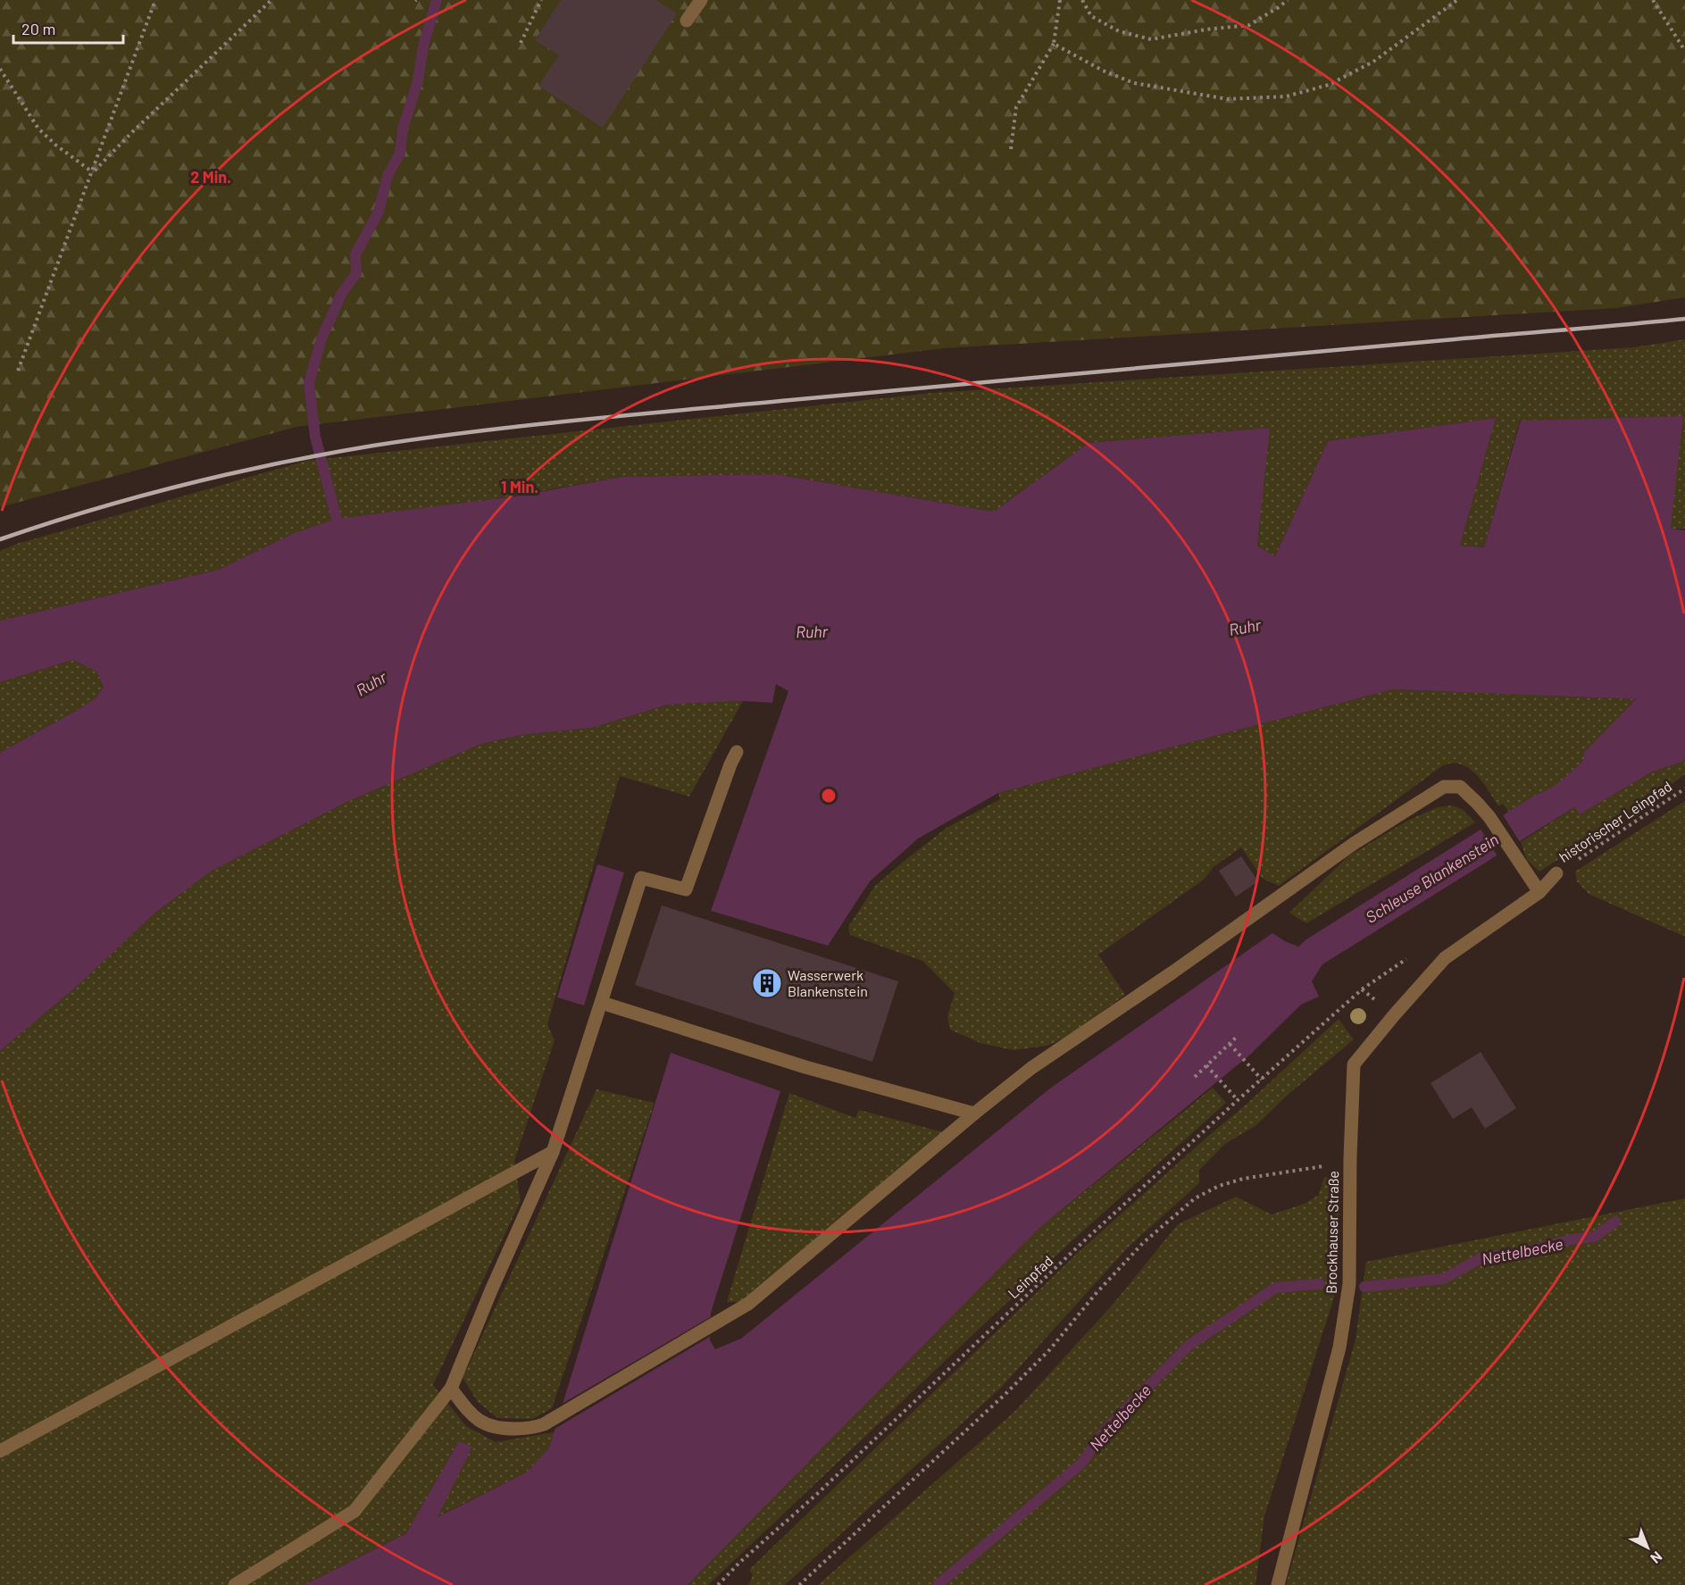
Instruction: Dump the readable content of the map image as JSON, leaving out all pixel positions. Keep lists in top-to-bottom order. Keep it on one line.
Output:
{"streets":{"lane":["Brockhauser Straße"],"path":["historischer Leinpfad","Leinpfad"]},"crossings":[["historischer Leinpfad","Brockhauser Straße"]],"water":["Ruhr","Schleuse Blankenstein","Nettelbecke"],"places":{"building":["Wasserwerk Blankenstein"]},"scale_bar":"20 m","north":"bottom right","rings":["2 Min.","1 Min."]}
